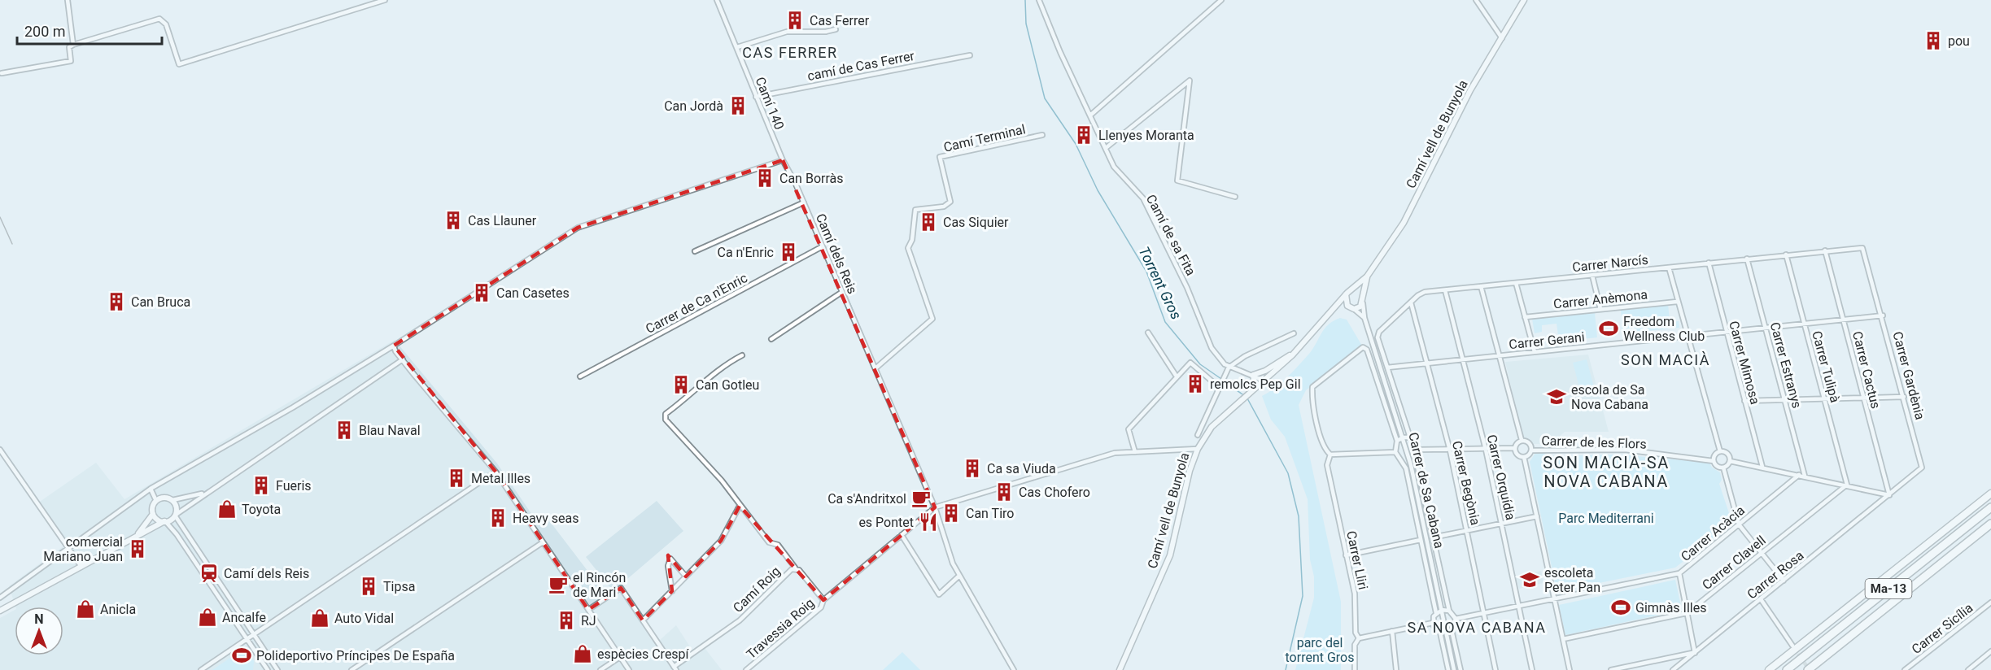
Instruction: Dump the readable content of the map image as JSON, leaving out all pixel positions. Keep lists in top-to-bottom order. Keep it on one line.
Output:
{"streets":{"highway":["Ma-13"],"street":["camí de Cas Ferrer","Camí 140","Camí vell de Bunyola","Camí Terminal","Camí de sa Fita","Camí dels Reis","Carrer Narcís","Carrer Anèmona","Carrer de Ca n'Enric","Carrer Gerani","Carrer Mimosa","Carrer Estranys","Carrer Tulipà","Carrer Cactus","Carrer Gardènia","Carrer de les Flors","Carrer Orquídia","Carrer Begònia","Carrer de Sa Cabana","Carrer Acàcia","Carrer Lliri","Carrer Clavell","Carrer Rosa","Camí Roig","Travessia Roig","Carrer Sicília"]},"crossings":[["camí de Cas Ferrer","Camí 140"],["Camí 140","Camí dels Reis"],["Camí vell de Bunyola","Camí de sa Fita"],["Camí vell de Bunyola","Carrer de Sa Cabana"],["Camí Terminal","Camí dels Reis"],["Camí dels Reis","Carrer de Ca n'Enric"],["Carrer Narcís","Carrer Gerani"],["Carrer Narcís","Carrer Mimosa"],["Carrer Narcís","Carrer Estranys"],["Carrer Narcís","Carrer Tulipà"],["Carrer Narcís","Carrer Cactus"],["Carrer Narcís","Carrer Gardènia"],["Carrer Narcís","Carrer Orquídia"],["Carrer Narcís","Carrer Begònia"],["Carrer Gerani","Carrer Mimosa"],["Carrer Gerani","Carrer Estranys"],["Carrer Gerani","Carrer Tulipà"],["Carrer Gerani","Carrer Cactus"],["Carrer Gerani","Carrer Gardènia"],["Carrer Gerani","Carrer Orquídia"],["Carrer Gerani","Carrer Begònia"],["Carrer Tulipà","Carrer Clavell"],["Carrer Cactus","Carrer Gardènia"],["Carrer Cactus","Carrer Rosa"],["Carrer Gardènia","Carrer Rosa"],["Carrer Orquídia","Carrer Acàcia"],["Carrer Begònia","Carrer Acàcia"],["Camí Roig","Travessia Roig"]],"districts":["CAS FERRER","SON MACIÀ","SON MACIÀ-SA NOVA CABANA","SA NOVA CABANA"],"water":["Torrent Gros"],"parks":["Parc Mediterrani","parc del torrent Gros"],"places":{"building":["Cas Ferrer","pou","Can Jordà","Llenyes Moranta","Can Borràs","Cas Llauner","Cas Siquier","Ca n'Enric","Can Casetes","Can Bruca","remolcs Pep Gil","Can Gotleu","Blau Naval","Ca sa Viuda","Metal Illes","Fueris","Cas Chofero","Can Tiro","Heavy seas","comercial Mariano Juan","Tipsa","RJ"],"sports":["Freedom Wellness Club","Gimnàs Illes","Polideportivo Príncipes De España"],"school or university":["escola de Sa Nova Cabana","escoleta Peter Pan"],"cafe":["Ca s'Andritxol","el Rincón de Mari"],"shop":["Toyota","Anicla","Ancalfe","Auto Vidal","espècies Crespí"],"restaurant":["es Pontet"],"station":["Camí dels Reis"]},"scale_bar":"200 m","north":"top"}
